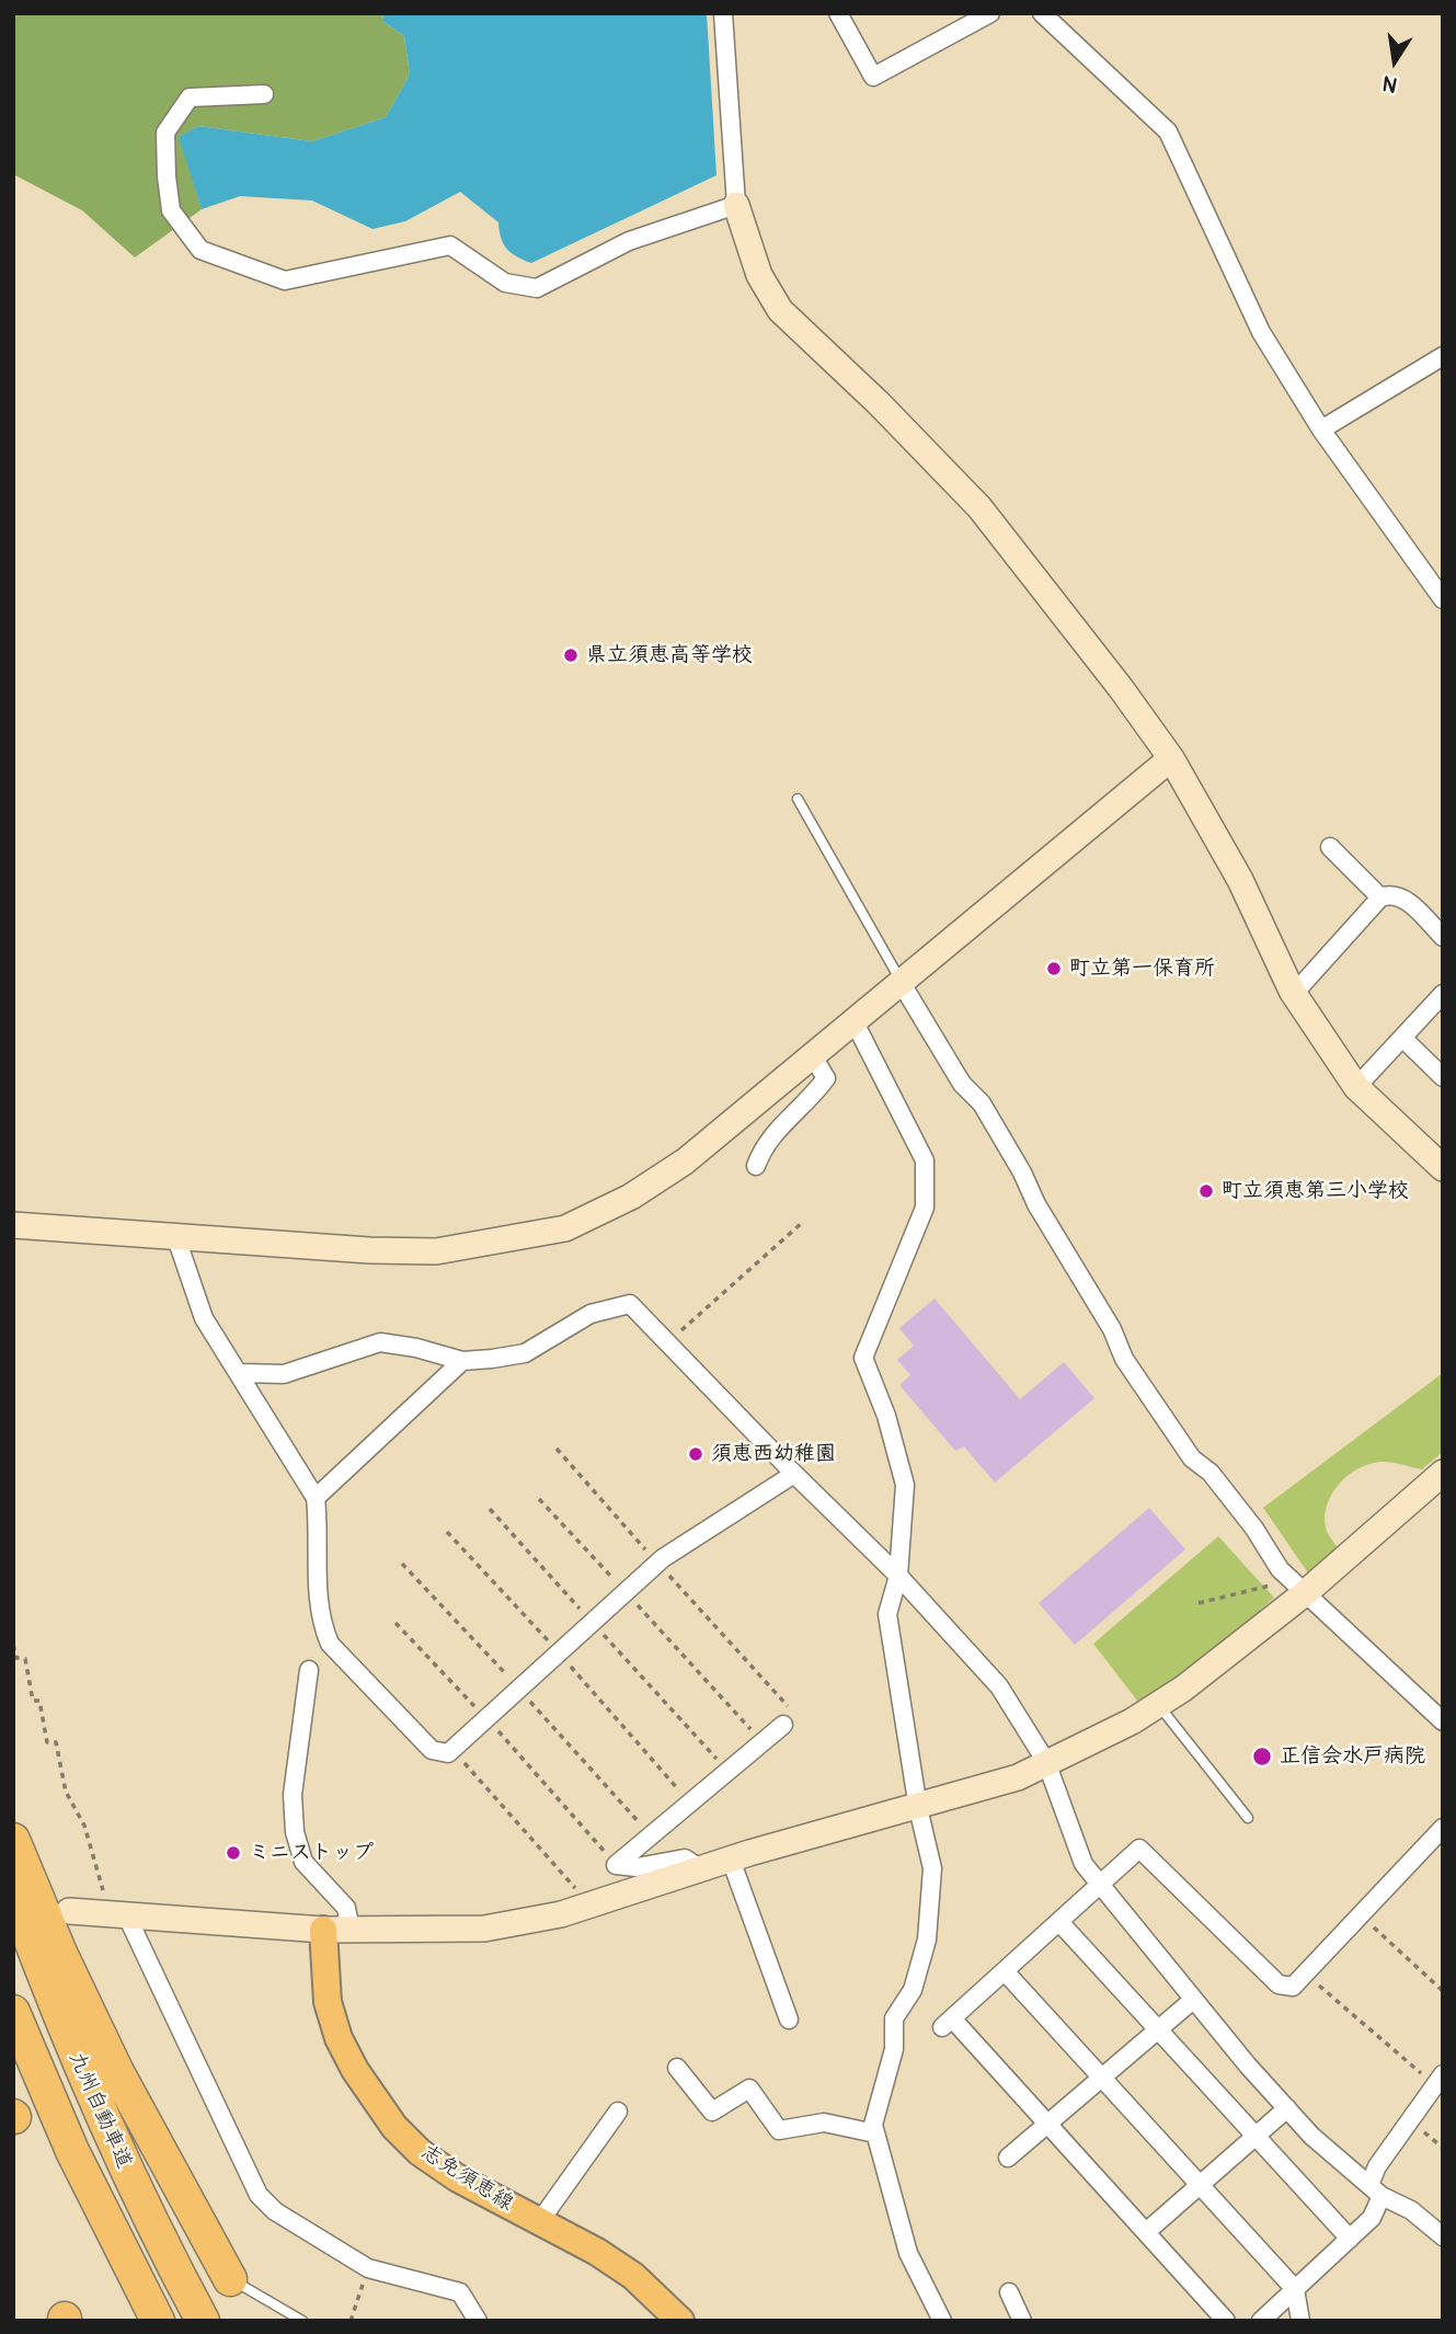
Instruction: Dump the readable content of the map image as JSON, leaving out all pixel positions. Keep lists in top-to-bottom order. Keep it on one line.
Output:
{"streets":{"highway":["九州自動車道"],"main road":["志免須恵線"]},"places":["県立須恵高等学校","町立第一保育所","町立須恵第三小学校","須恵西幼稚園","正信会水戸病院","ミニストップ"],"north":"bottom"}
